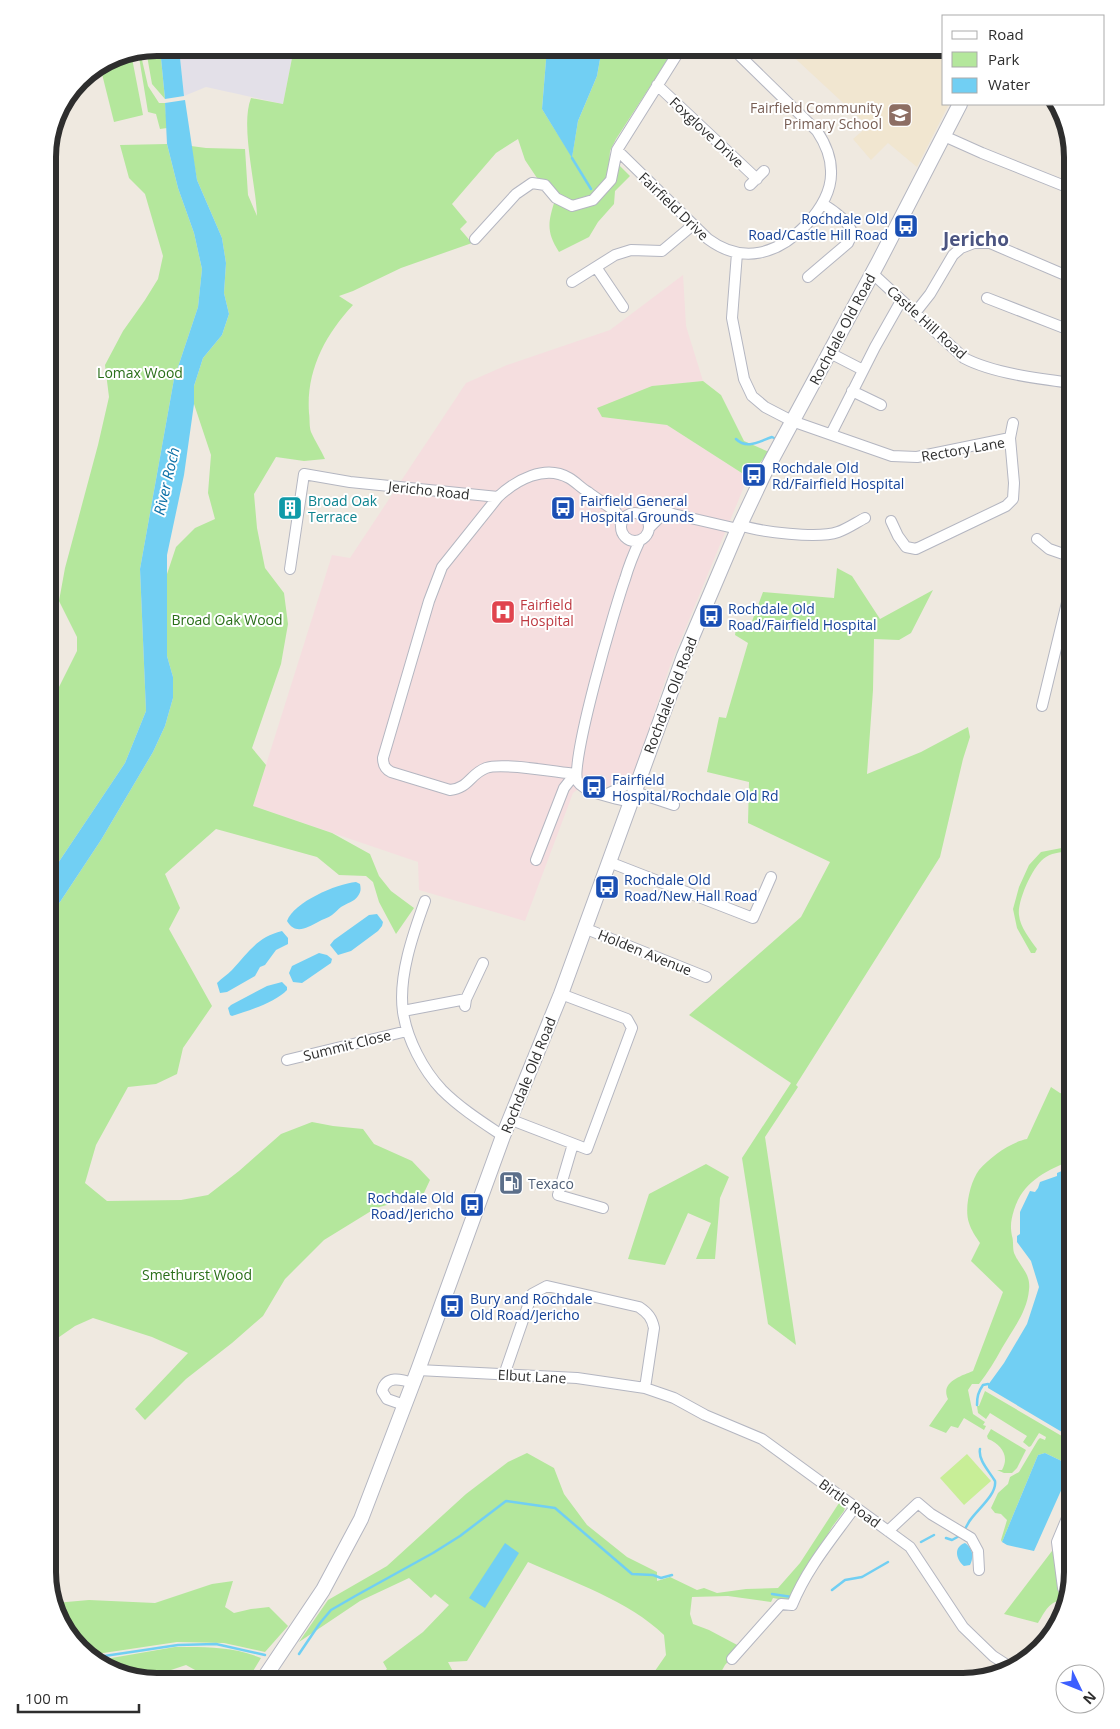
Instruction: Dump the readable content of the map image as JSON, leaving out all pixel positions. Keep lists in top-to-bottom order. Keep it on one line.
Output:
{"streets":{"main road":["Rochdale Old Road"],"street":["Foxglove Drive","Fairfield Drive","Castle Hill Road","Rectory Lane","Jericho Road","Holden Avenue","Summit Close","Elbut Lane","Birtle Road"]},"crossings":[["Fairfield Drive","Rectory Lane"],["Castle Hill Road","Rochdale Old Road"],["Rochdale Old Road","Rectory Lane"],["Rochdale Old Road","Holden Avenue"],["Rochdale Old Road","Elbut Lane"],["Elbut Lane","Birtle Road"]],"districts":["Jericho"],"water":["River Roch"],"parks":["Lomax Wood","Broad Oak Wood","Smethurst Wood"],"places":{"school or university":["Fairfield Community Primary School"],"bus stop":["Rochdale Old Road/Castle Hill Road","Rochdale Old Rd/Fairfield Hospital","Fairfield General Hospital Grounds","Rochdale Old Road/Fairfield Hospital","Fairfield Hospital/Rochdale Old Rd","Rochdale Old Road/New Hall Road","Rochdale Old Road/Jericho","Bury and Rochdale Old Road/Jericho"],"building":["Broad Oak Terrace"],"hospital":["Fairfield Hospital"],"fuel station":["Texaco"]},"legend":["Road","Park","Water"],"scale_bar":"100 m","north":"bottom right"}
